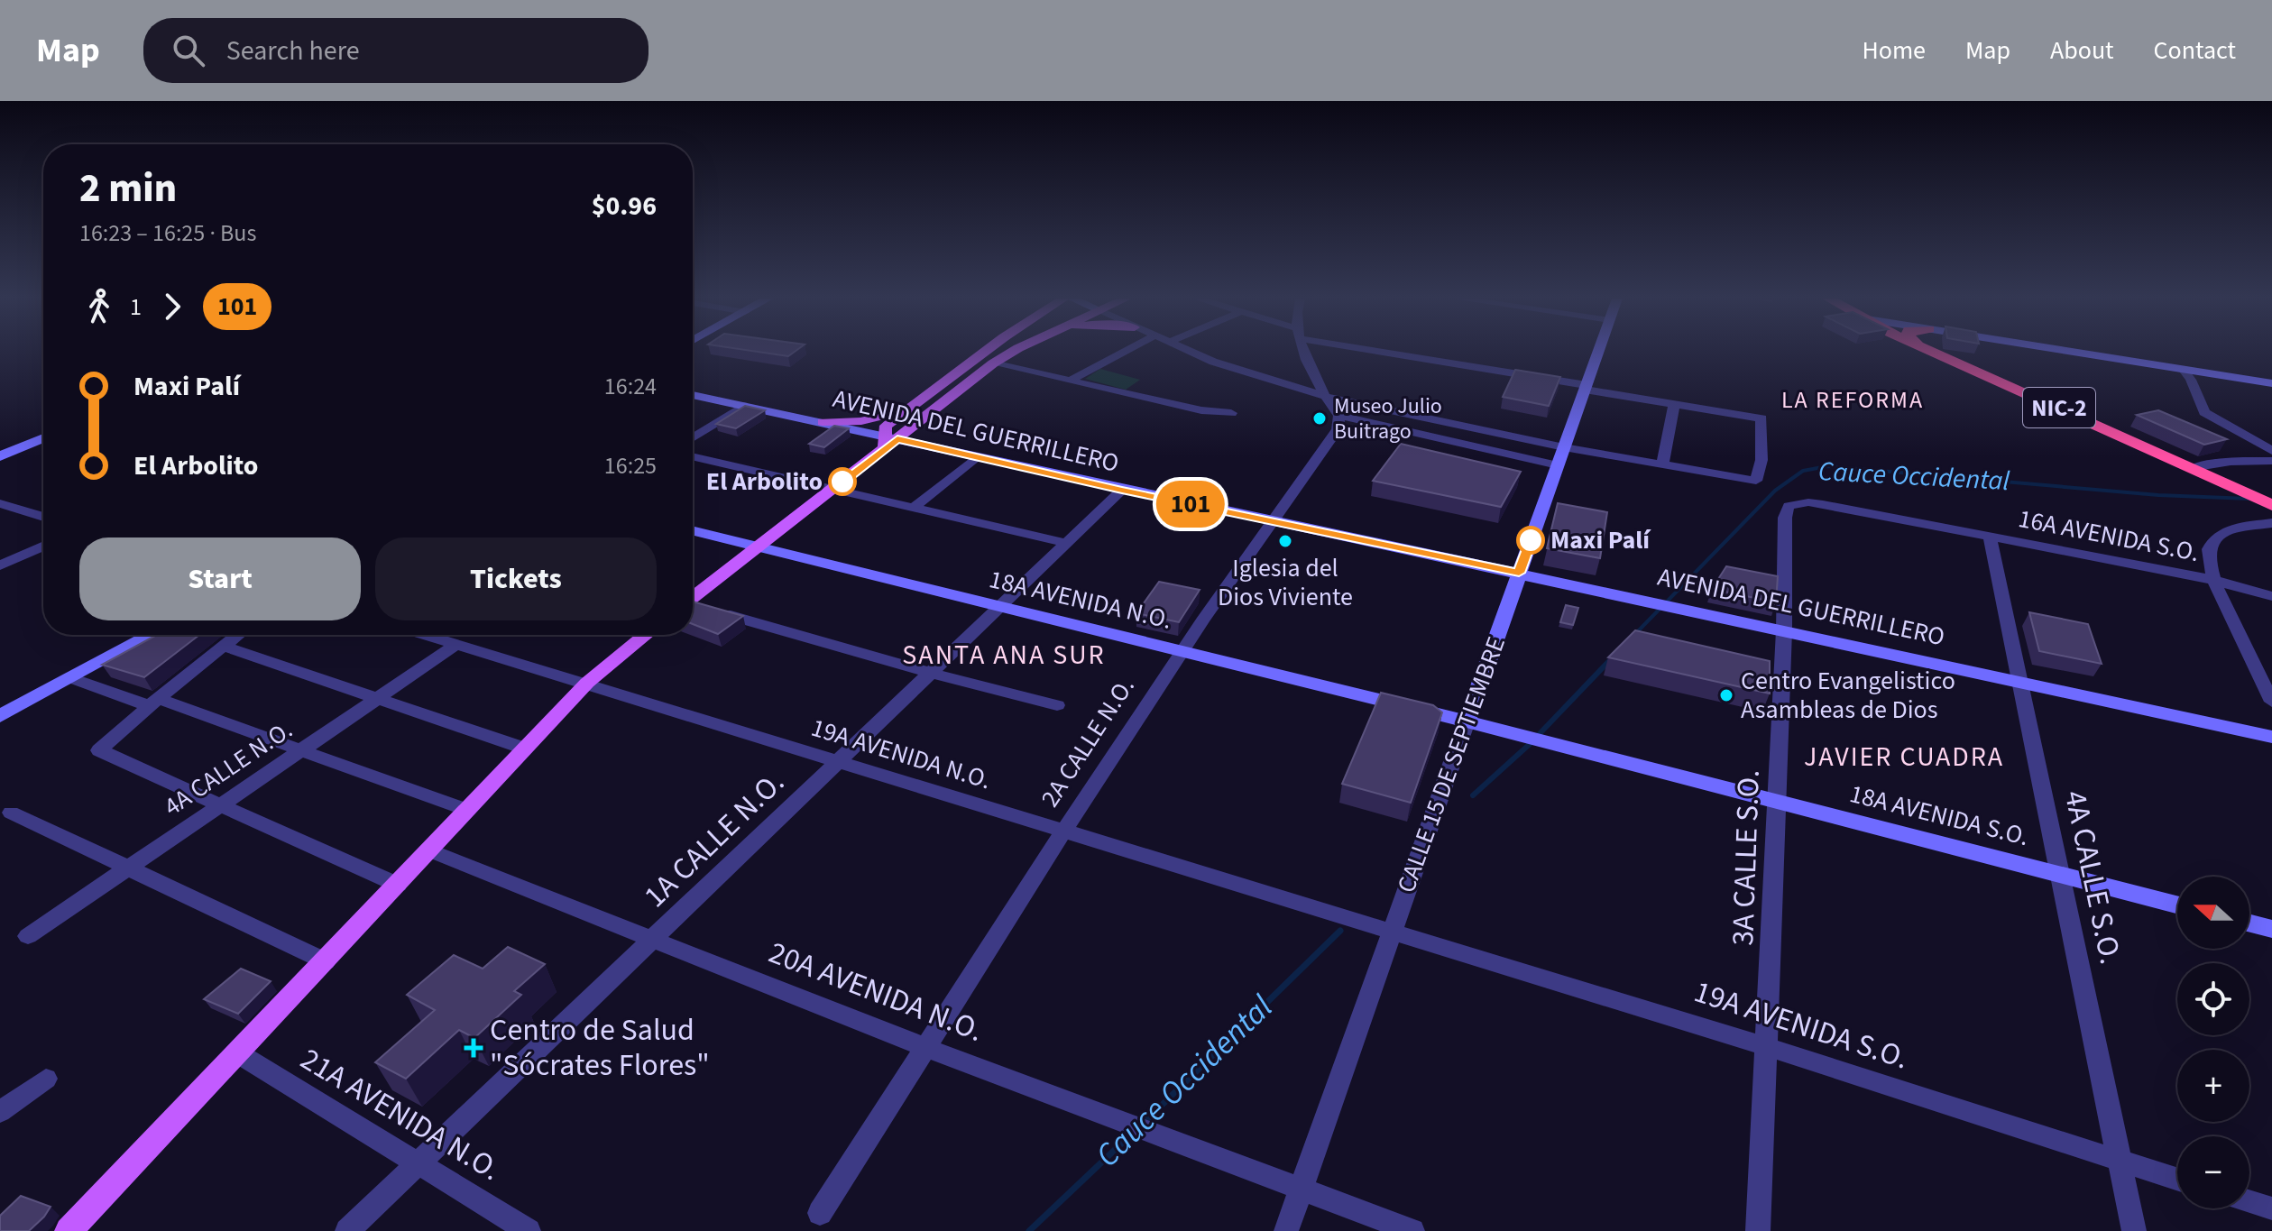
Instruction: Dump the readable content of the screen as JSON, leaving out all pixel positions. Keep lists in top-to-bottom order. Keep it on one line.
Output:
{"streets":{"highway":["NIC-2"],"street":["AVENIDA DEL GUERRILLERO","16A AVENIDA S.O.","18A AVENIDA N.O.","2A CALLE N.O.","19A AVENIDA N.O.","CALLE 15 DE SEPTIEMBRE","4A CALLE N.O.","18A AVENIDA S.O.","1A CALLE N.O.","3A CALLE S.O.","4A CALLE S.O.","20A AVENIDA N.O.","19A AVENIDA S.O.","21A AVENIDA N.O."]},"crossings":[["AVENIDA DEL GUERRILLERO","2A CALLE N.O."],["AVENIDA DEL GUERRILLERO","CALLE 15 DE SEPTIEMBRE"],["AVENIDA DEL GUERRILLERO","1A CALLE N.O."],["AVENIDA DEL GUERRILLERO","3A CALLE S.O."],["AVENIDA DEL GUERRILLERO","4A CALLE S.O."],["16A AVENIDA S.O.","3A CALLE S.O."],["16A AVENIDA S.O.","4A CALLE S.O."],["18A AVENIDA N.O.","2A CALLE N.O."],["18A AVENIDA N.O.","CALLE 15 DE SEPTIEMBRE"],["18A AVENIDA N.O.","18A AVENIDA S.O."],["18A AVENIDA N.O.","1A CALLE N.O."],["2A CALLE N.O.","19A AVENIDA N.O."],["2A CALLE N.O.","20A AVENIDA N.O."],["19A AVENIDA N.O.","CALLE 15 DE SEPTIEMBRE"],["19A AVENIDA N.O.","4A CALLE N.O."],["19A AVENIDA N.O.","1A CALLE N.O."],["19A AVENIDA N.O.","19A AVENIDA S.O."],["CALLE 15 DE SEPTIEMBRE","18A AVENIDA S.O."],["CALLE 15 DE SEPTIEMBRE","20A AVENIDA N.O."],["CALLE 15 DE SEPTIEMBRE","19A AVENIDA S.O."],["18A AVENIDA S.O.","3A CALLE S.O."],["18A AVENIDA S.O.","4A CALLE S.O."],["1A CALLE N.O.","20A AVENIDA N.O."],["1A CALLE N.O.","21A AVENIDA N.O."],["3A CALLE S.O.","19A AVENIDA S.O."],["4A CALLE S.O.","19A AVENIDA S.O."]],"districts":["LA REFORMA","SANTA ANA SUR","JAVIER CUADRA"],"water":["Cauce Occidental"],"places":{"other":["Museo Julio Buitrago","El Arbolito","Maxi Palí","Iglesia del Dios Viviente","Centro Evangelistico Asambleas de Dios"],"health":["Centro de Salud \"Sócrates Flores\""]},"lines":["bus line 101"],"north":"left","page":{"header":"Map","search":"Search here","nav":["Home","Map","About","Contact"],"on_map":"101","heading":["2 min","16:23 – 16:25 · Bus","$0.96"],"legs":["1","101"],"list":[{"name":"Maxi Palí","value":"16:24"},{"name":"El Arbolito","value":"16:25"}],"buttons":["Start","Tickets"],"map_buttons":["+","−"]}}
